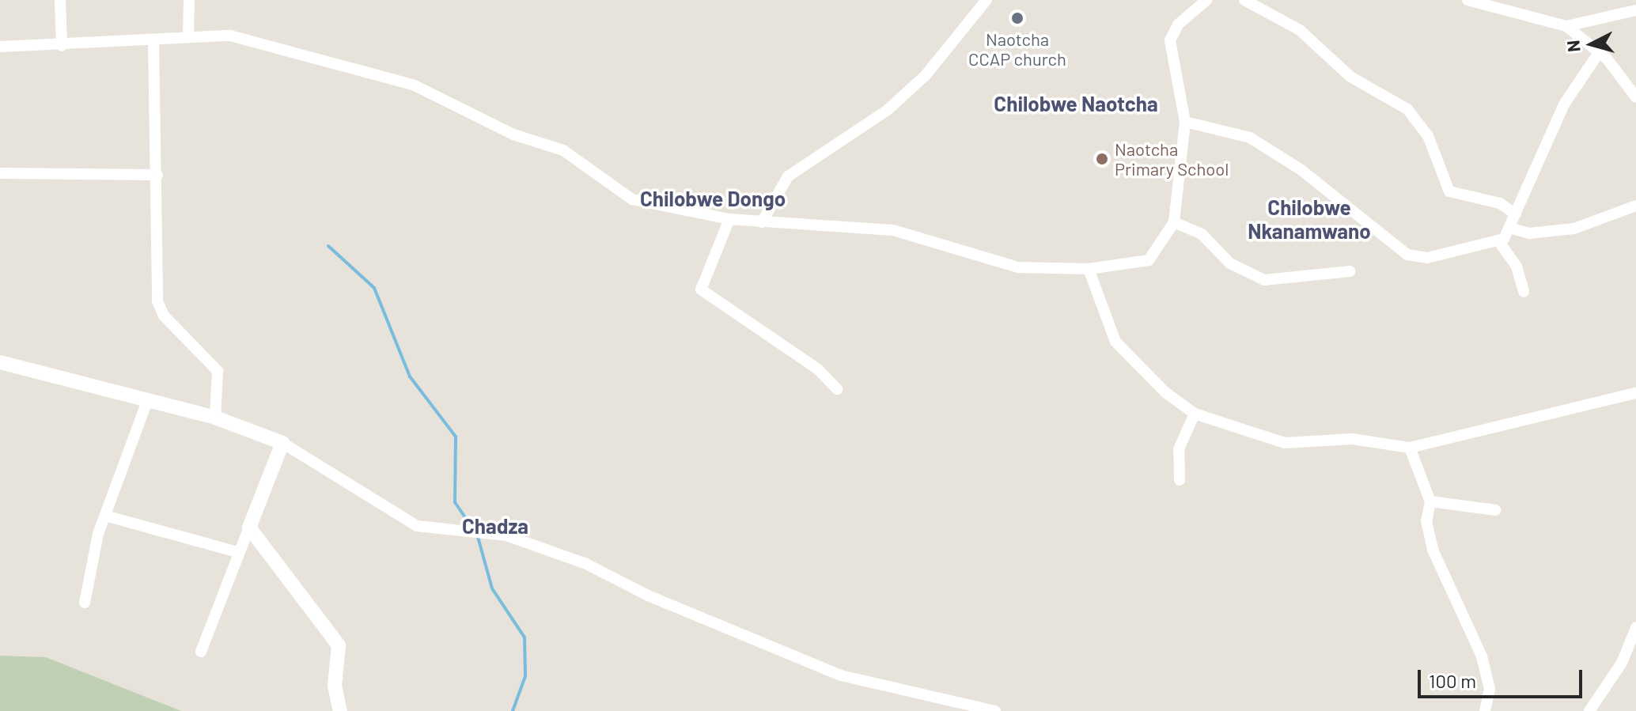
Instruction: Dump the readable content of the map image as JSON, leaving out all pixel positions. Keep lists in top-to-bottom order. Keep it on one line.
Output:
{"districts":["Chilobwe Naotcha","Chilobwe Dongo","Chilobwe Nkanamwano","Chadza"],"places":["Naotcha CCAP church","Naotcha Primary School"],"scale_bar":"100 m","north":"left"}
